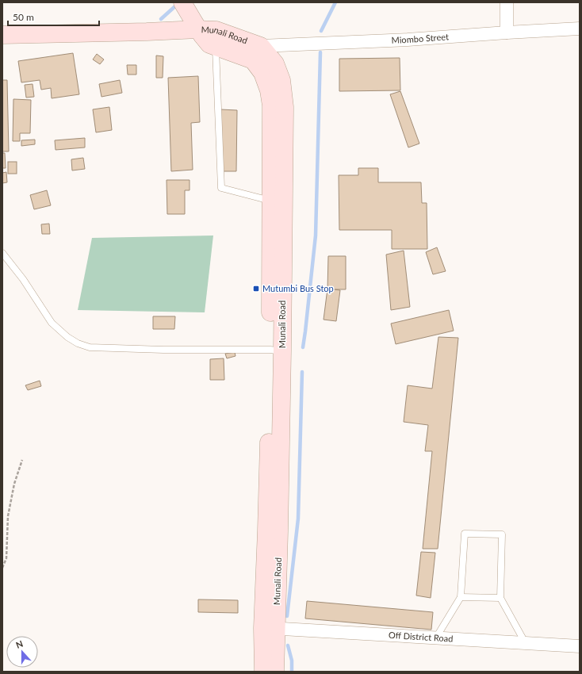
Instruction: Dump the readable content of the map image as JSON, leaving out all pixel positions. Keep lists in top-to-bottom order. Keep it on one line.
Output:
{"streets":{"main road":["Munali Road"],"street":["Miombo Street","Off District Road"]},"crossings":[["Munali Road","Miombo Street"],["Munali Road","Off District Road"]],"places":{"transit":["Mutumbi Bus Stop"]},"scale_bar":"50 m","north":"top"}
